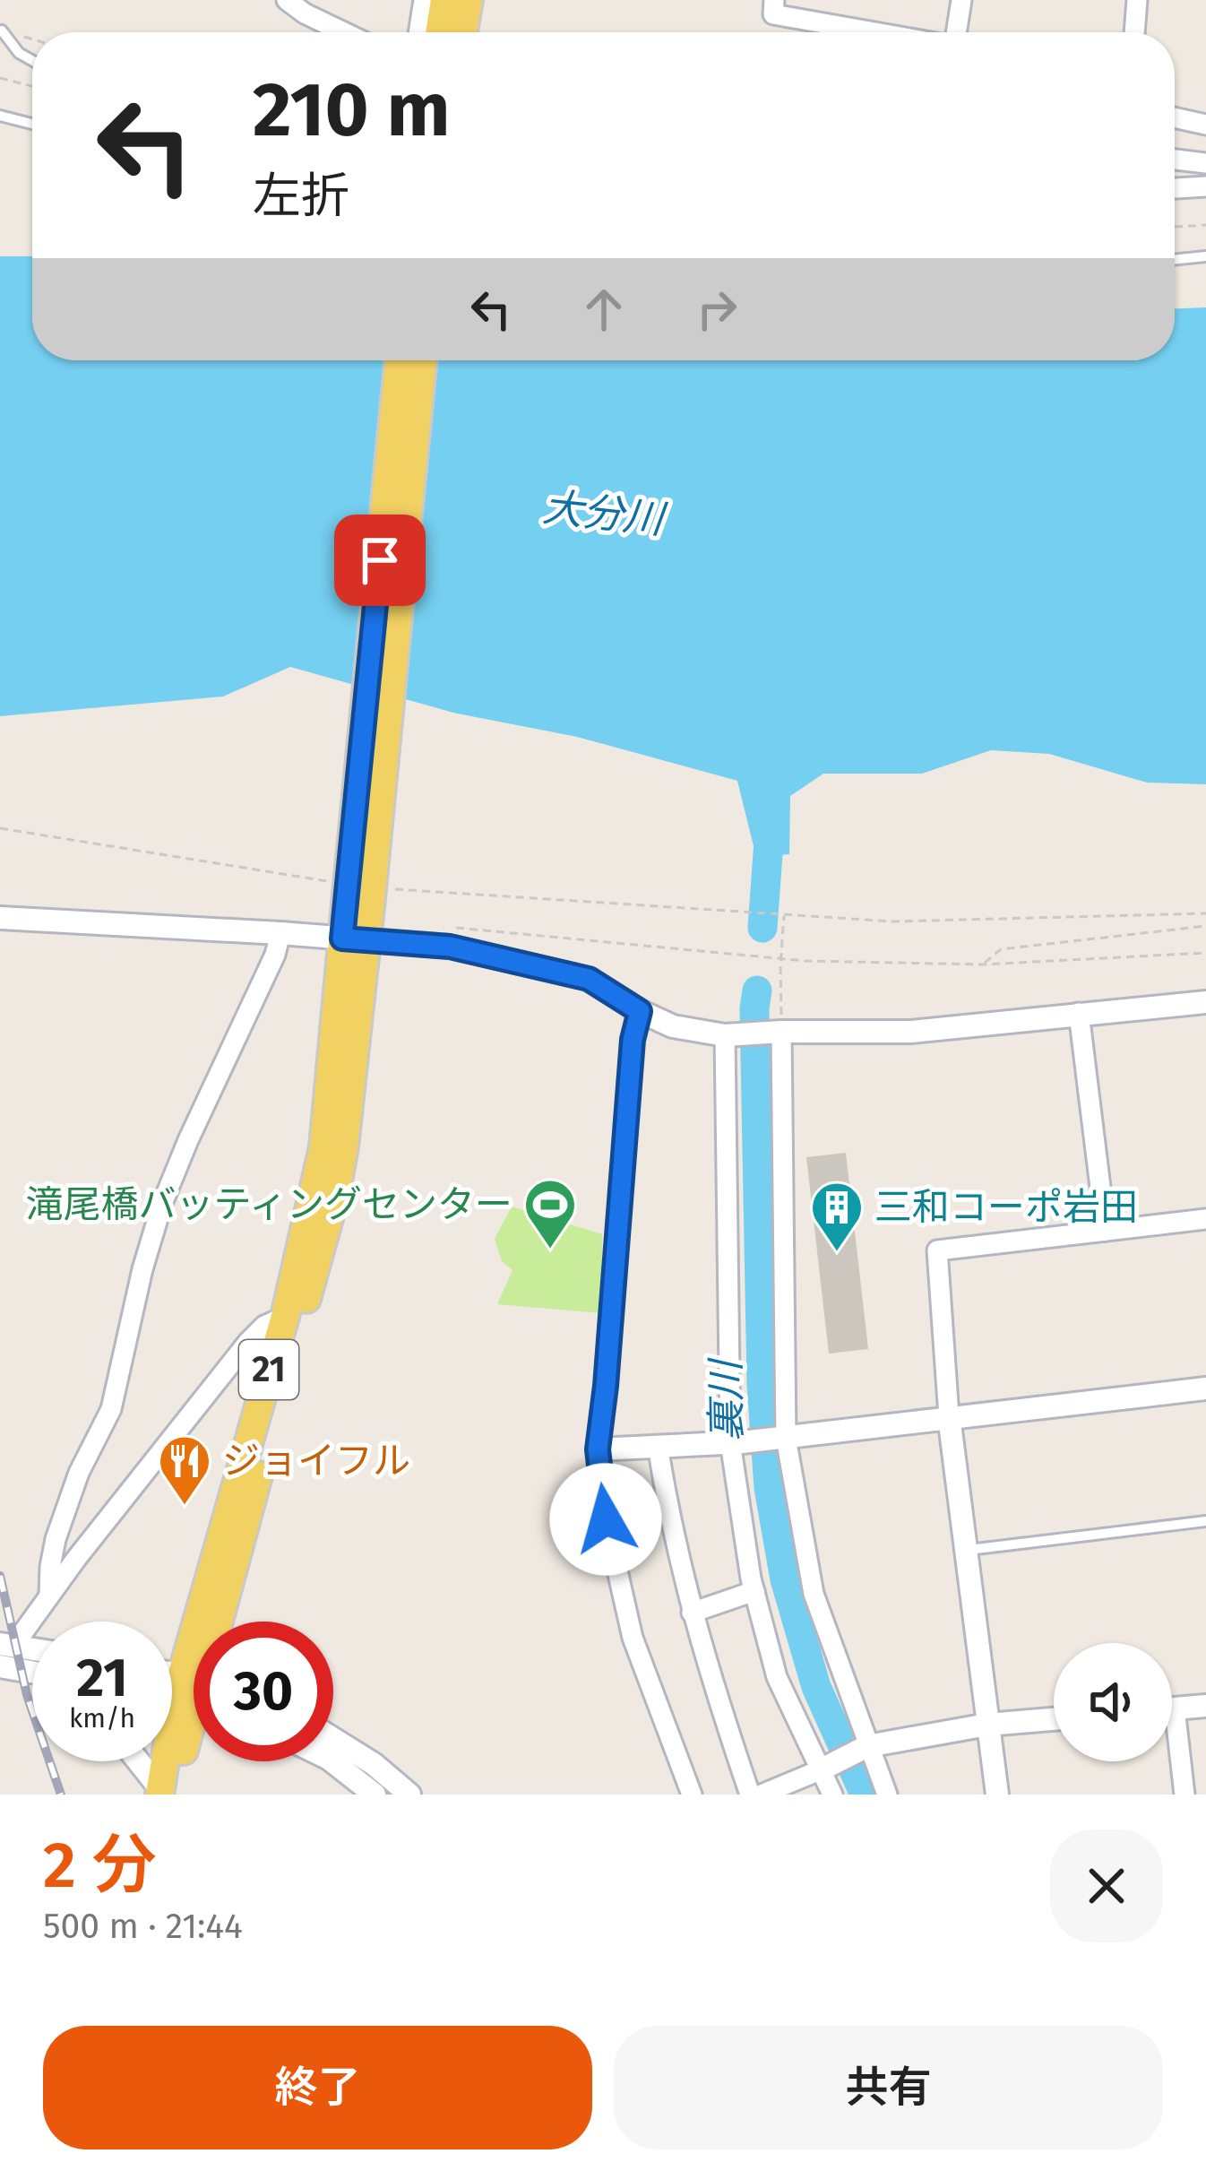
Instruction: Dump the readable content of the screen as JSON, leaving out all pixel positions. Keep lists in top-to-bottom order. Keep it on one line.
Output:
{"streets":{"main road":["21"]},"water":["大分川","裏川"],"places":{"sports":["滝尾橋バッティングセンター"],"building":["三和コーポ岩田"],"restaurant":["ジョイフル"]},"page":{"turn":["210 m","左折"],"speed":"21 km/h","limit":"30","heading":["2 分","500 m · 21:44"],"buttons":["終了","共有"]}}
